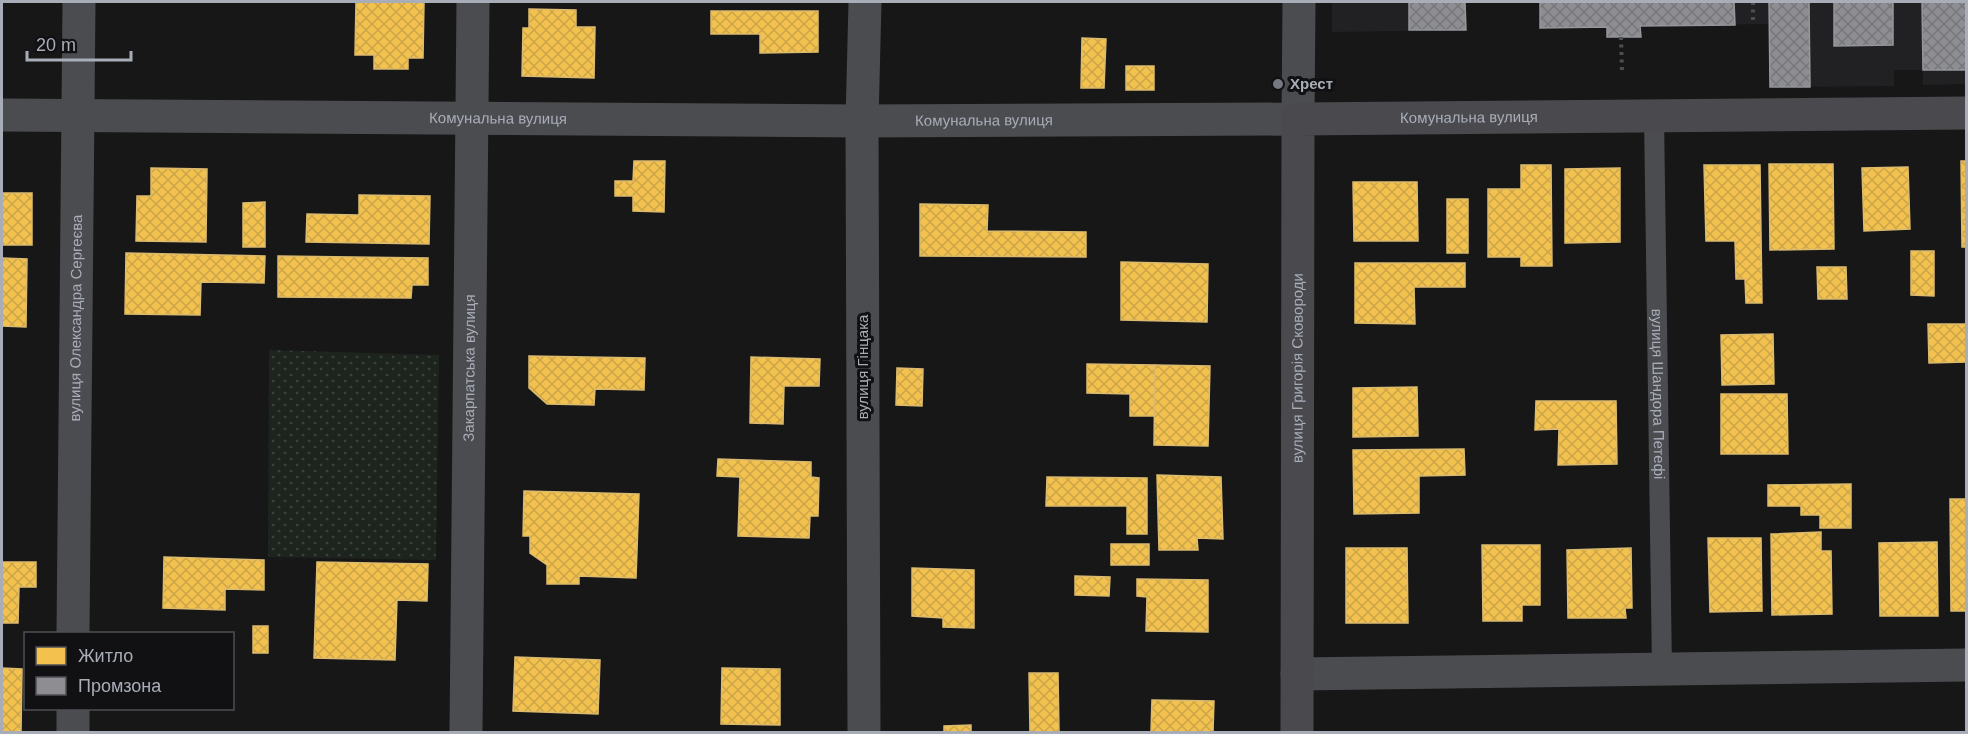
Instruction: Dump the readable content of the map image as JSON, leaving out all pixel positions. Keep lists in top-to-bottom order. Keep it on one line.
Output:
{"streets":{"main road":["Комунальна вулиця","вулиця Григорія Сковороди"],"street":["вулиця Олександра Сергеєва","Закарпатська вулиця","вулиця Гінцака"],"lane":["вулиця Шандора Петефі"]},"crossings":[["Комунальна вулиця","вулиця Олександра Сергеєва"],["Комунальна вулиця","Закарпатська вулиця"],["Комунальна вулиця","вулиця Гінцака"],["Комунальна вулиця","вулиця Григорія Сковороди"],["Комунальна вулиця","вулиця Шандора Петефі"]],"places":["Хрест"],"legend":["Житло","Промзона"],"scale_bar":"20 m"}
